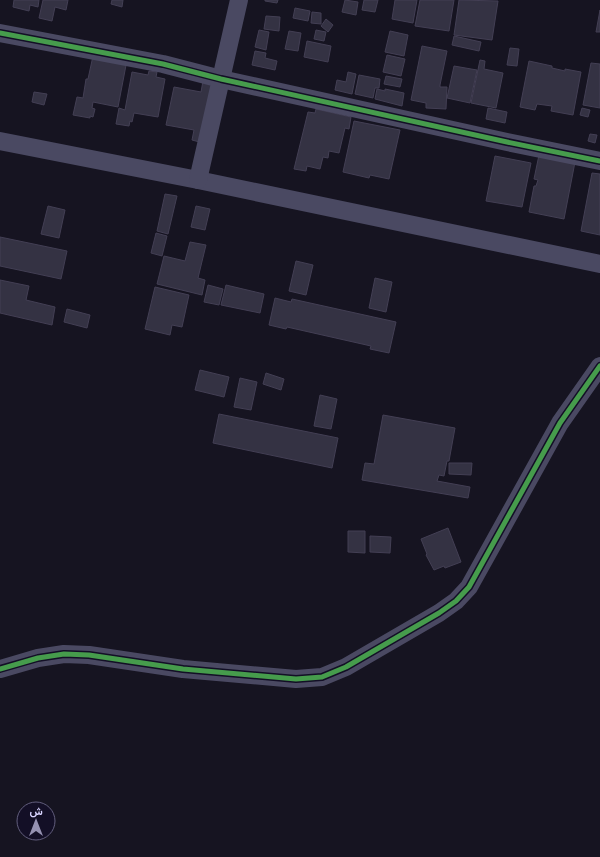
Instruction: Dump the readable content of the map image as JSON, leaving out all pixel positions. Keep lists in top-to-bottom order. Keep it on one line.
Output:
{"north":"top"}
